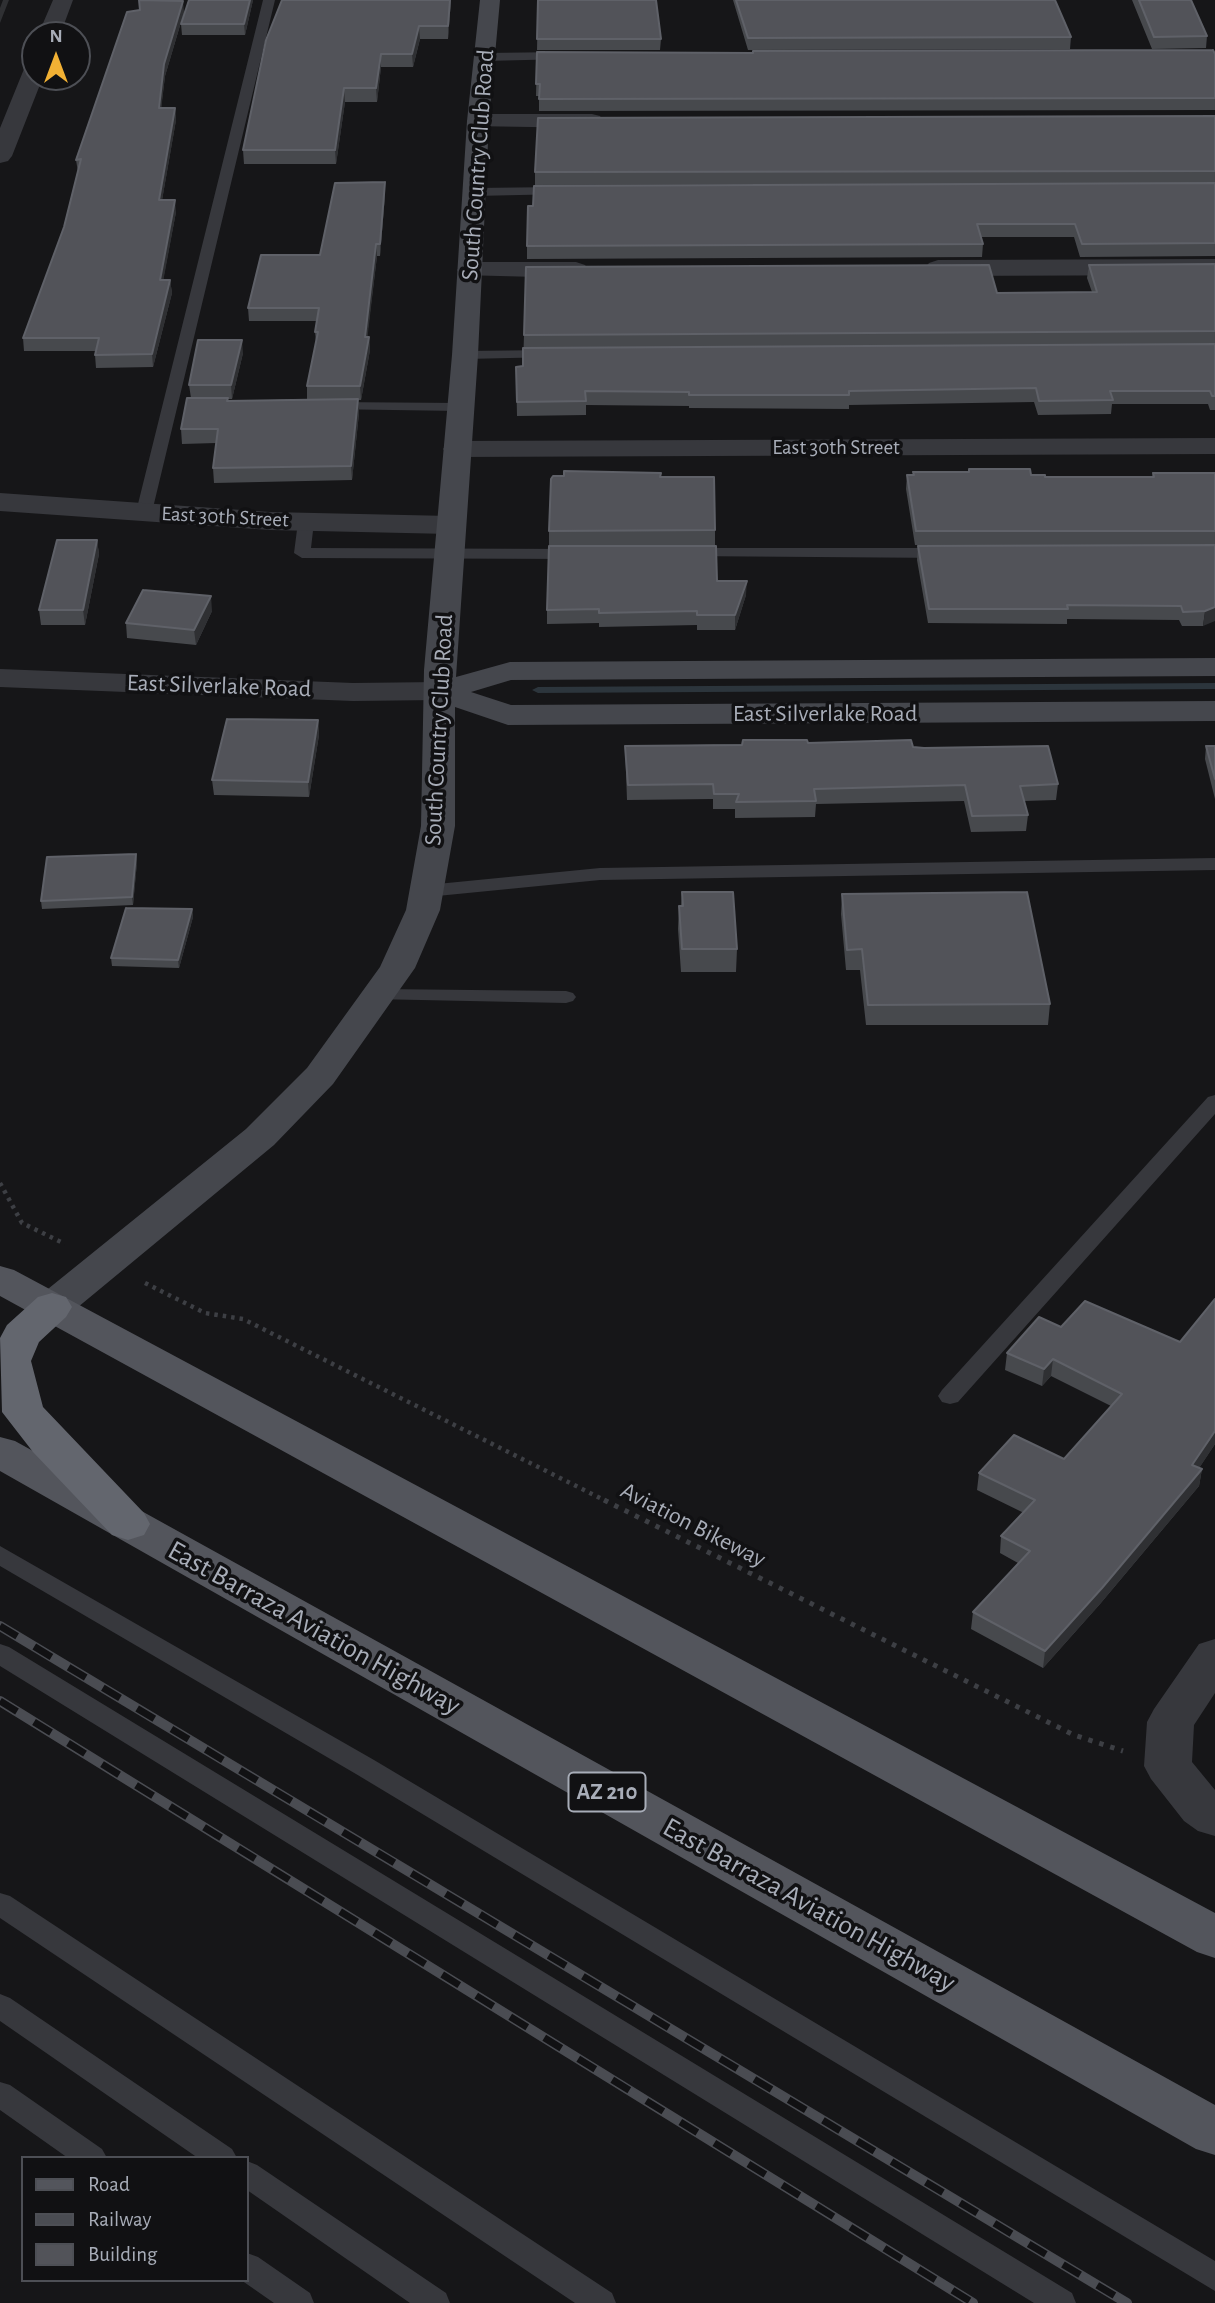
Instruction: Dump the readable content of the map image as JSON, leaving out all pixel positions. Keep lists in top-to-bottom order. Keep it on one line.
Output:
{"streets":{"main road":["South Country Club Road","East Silverlake Road","East Barraza Aviation Highway","AZ 210"],"street":["East 30th Street"],"path":["Aviation Bikeway"]},"crossings":[["South Country Club Road","East 30th Street"],["South Country Club Road","East Silverlake Road"]],"legend":["Road","Railway","Building"],"north":"top"}
